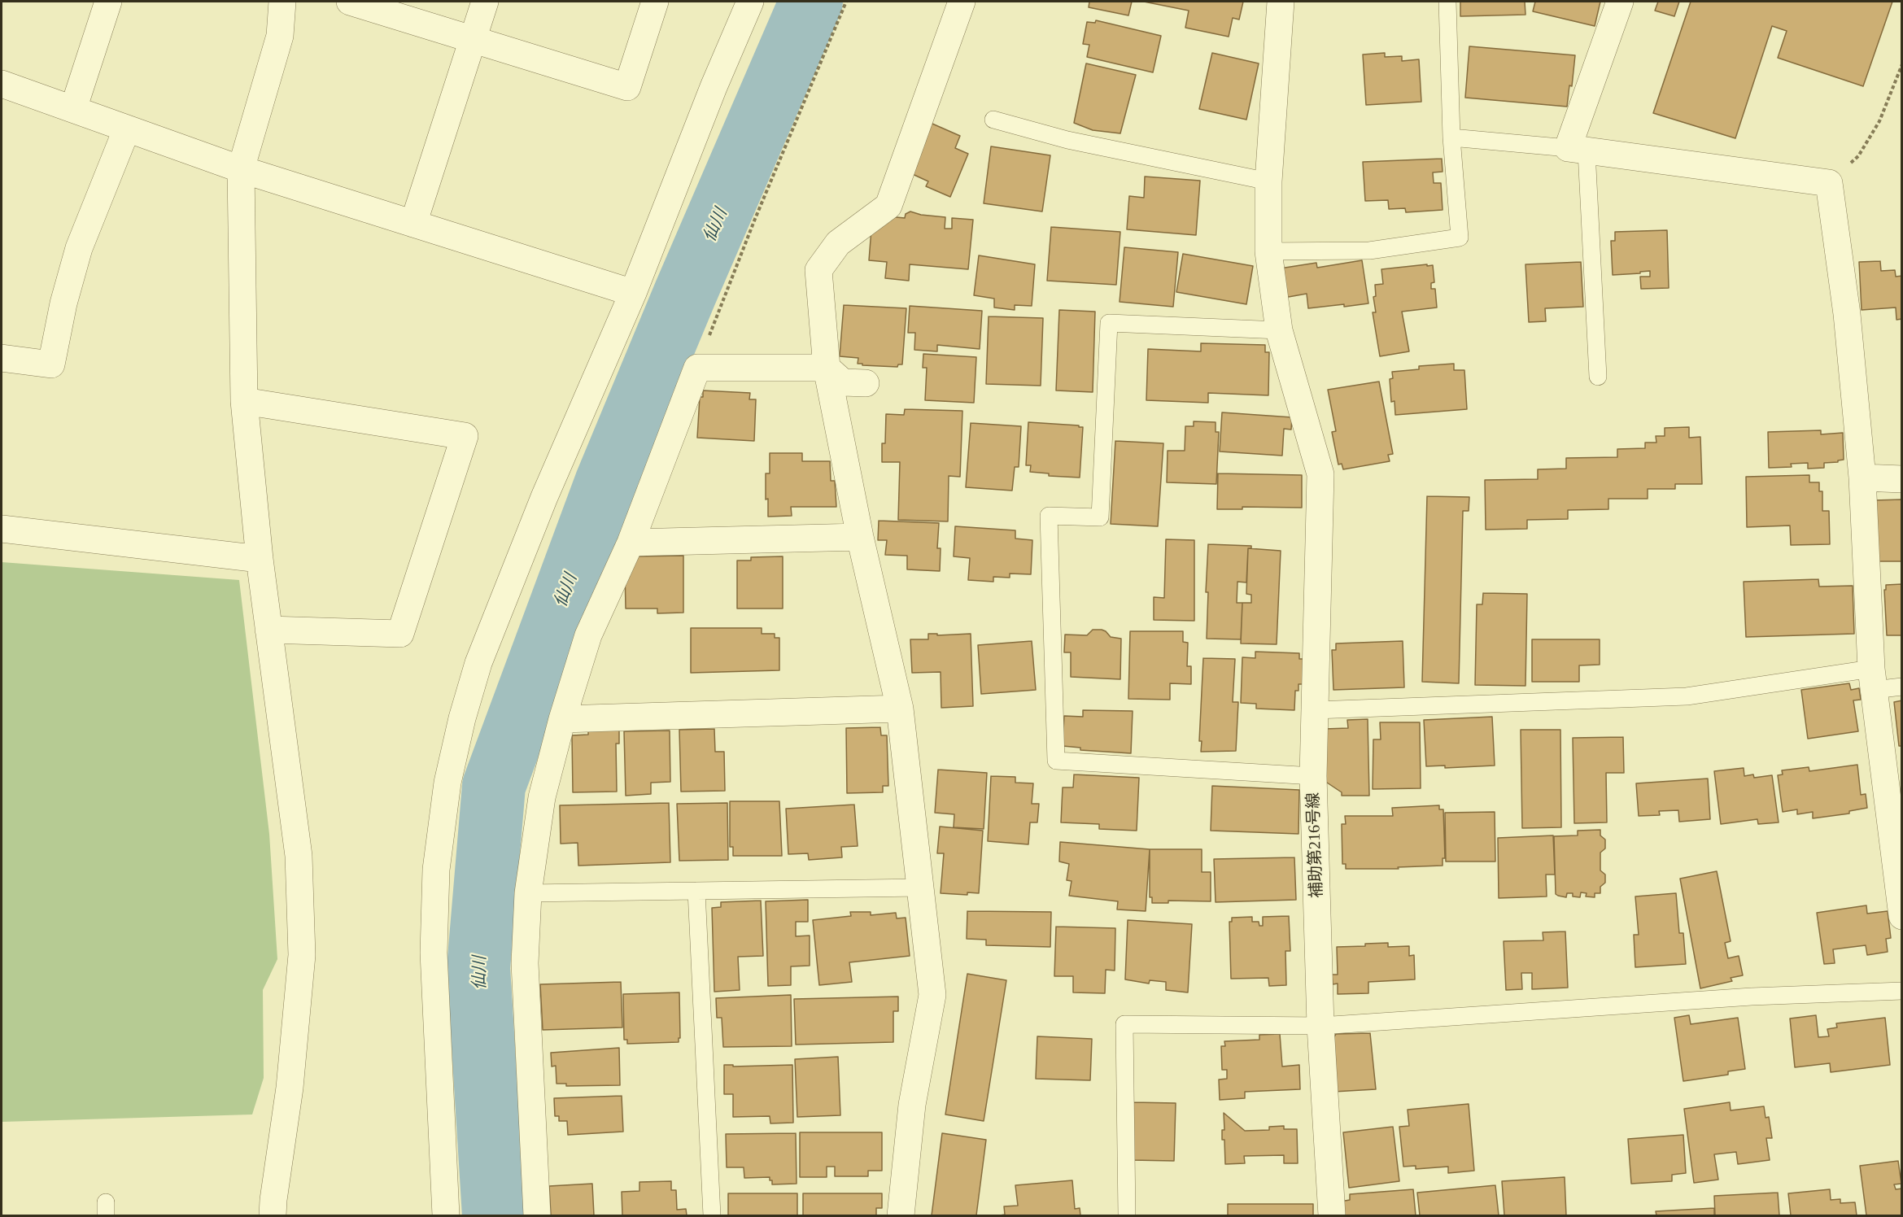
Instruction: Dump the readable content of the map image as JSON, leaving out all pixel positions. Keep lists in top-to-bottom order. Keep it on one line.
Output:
{"streets":{"street":["補助第216号線"]},"water":["仙川"]}
